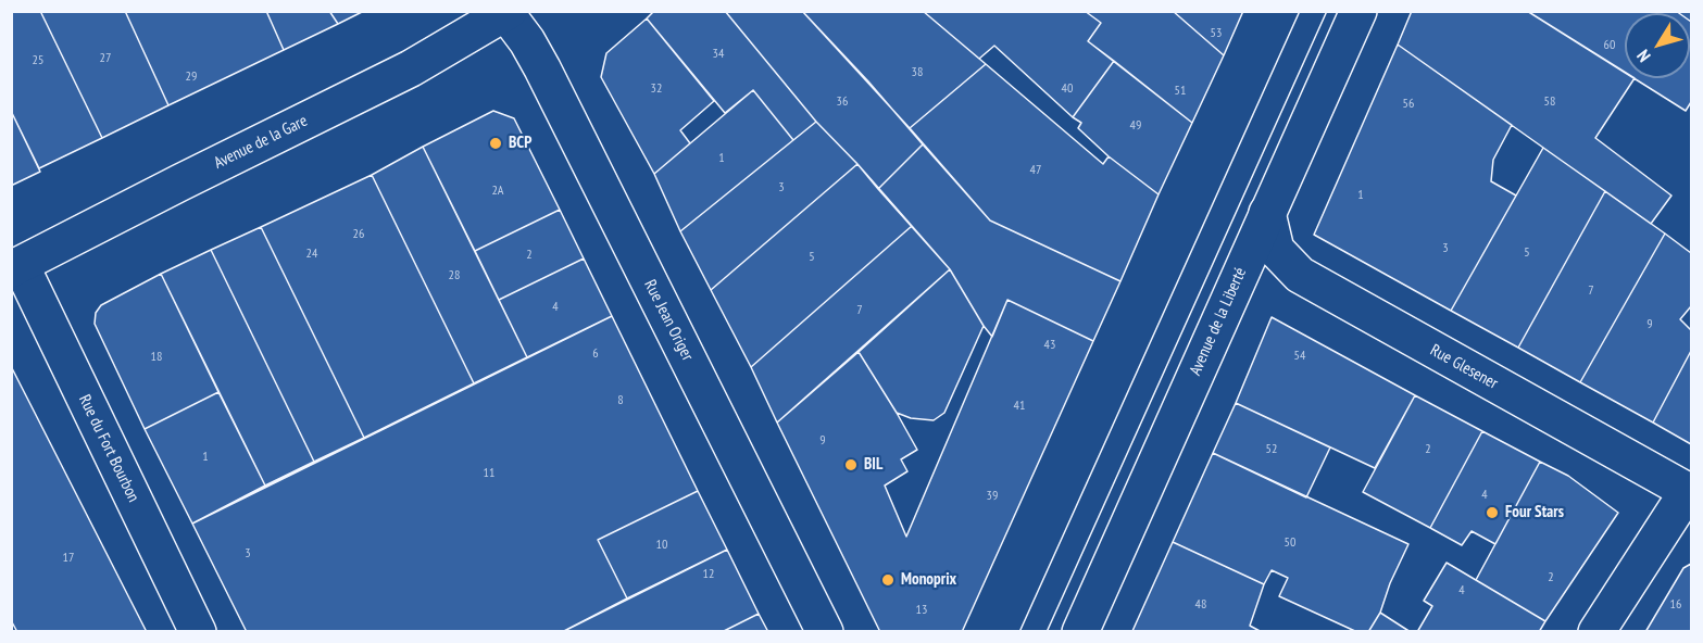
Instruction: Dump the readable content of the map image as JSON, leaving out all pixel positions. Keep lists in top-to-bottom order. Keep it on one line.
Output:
{"streets":{"main road":["Avenue de la Gare","Rue Jean Origer","Avenue de la Liberté","Rue Glesener","Rue du Fort Bourbon"]},"crossings":[["Avenue de la Gare","Rue Jean Origer"],["Avenue de la Gare","Rue du Fort Bourbon"],["Avenue de la Liberté","Rue Glesener"]],"places":["BCP","BIL","Four Stars","Monoprix"],"house_numbers":["53","60","34","27","25","38","29","32","40","51","36","58","56","49","1","47","3","2A","1","26","3","5","24","2","5","28","7","4","7","9","43","6","54","18","8","41","9","52","2","1","11","4","39","50","10","3","17","12","2","4","48","16","13"],"north":"bottom left"}
